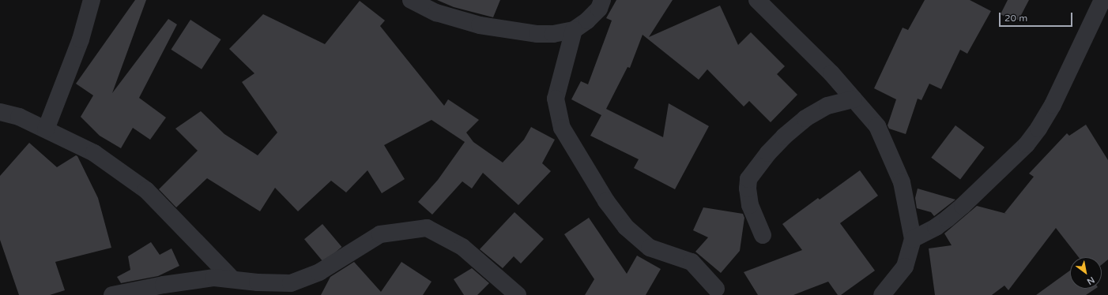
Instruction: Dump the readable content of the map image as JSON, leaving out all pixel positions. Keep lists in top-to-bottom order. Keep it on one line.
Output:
{"scale_bar":"20 m","north":"bottom right"}
